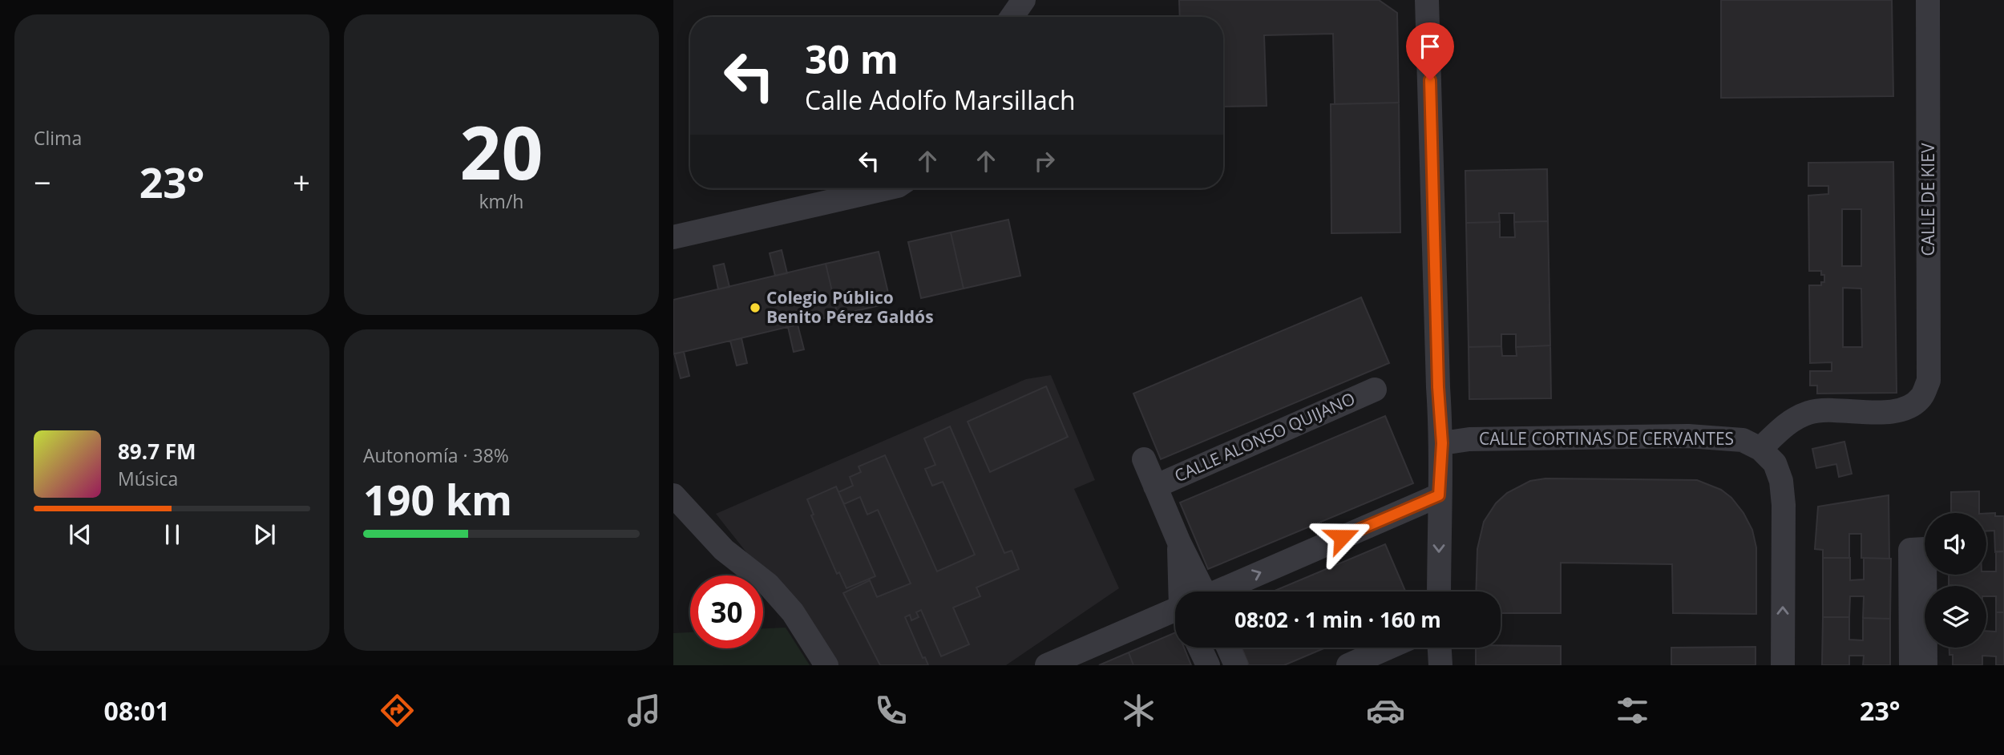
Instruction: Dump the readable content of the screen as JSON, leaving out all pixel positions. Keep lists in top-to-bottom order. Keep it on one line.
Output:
{"streets":{"street":["CALLE DE KIEV","CALLE ALONSO QUIJANO","CALLE CORTINAS DE CERVANTES"]},"crossings":[["CALLE DE KIEV","CALLE CORTINAS DE CERVANTES"]],"places":["Colegio Público Benito Pérez Galdós"],"page":{"tile":["Clima",["20","km/h"],["Autonomía · 38%","190 km"]],"turn":["30 m","Calle Adolfo Marsillach"],"heat":["−","23°","+"],"song":["89.7 FM","Música"],"limit":"30","trip":"08:02 · 1 min · 160 m","tabs":["08:01","23°"]}}
